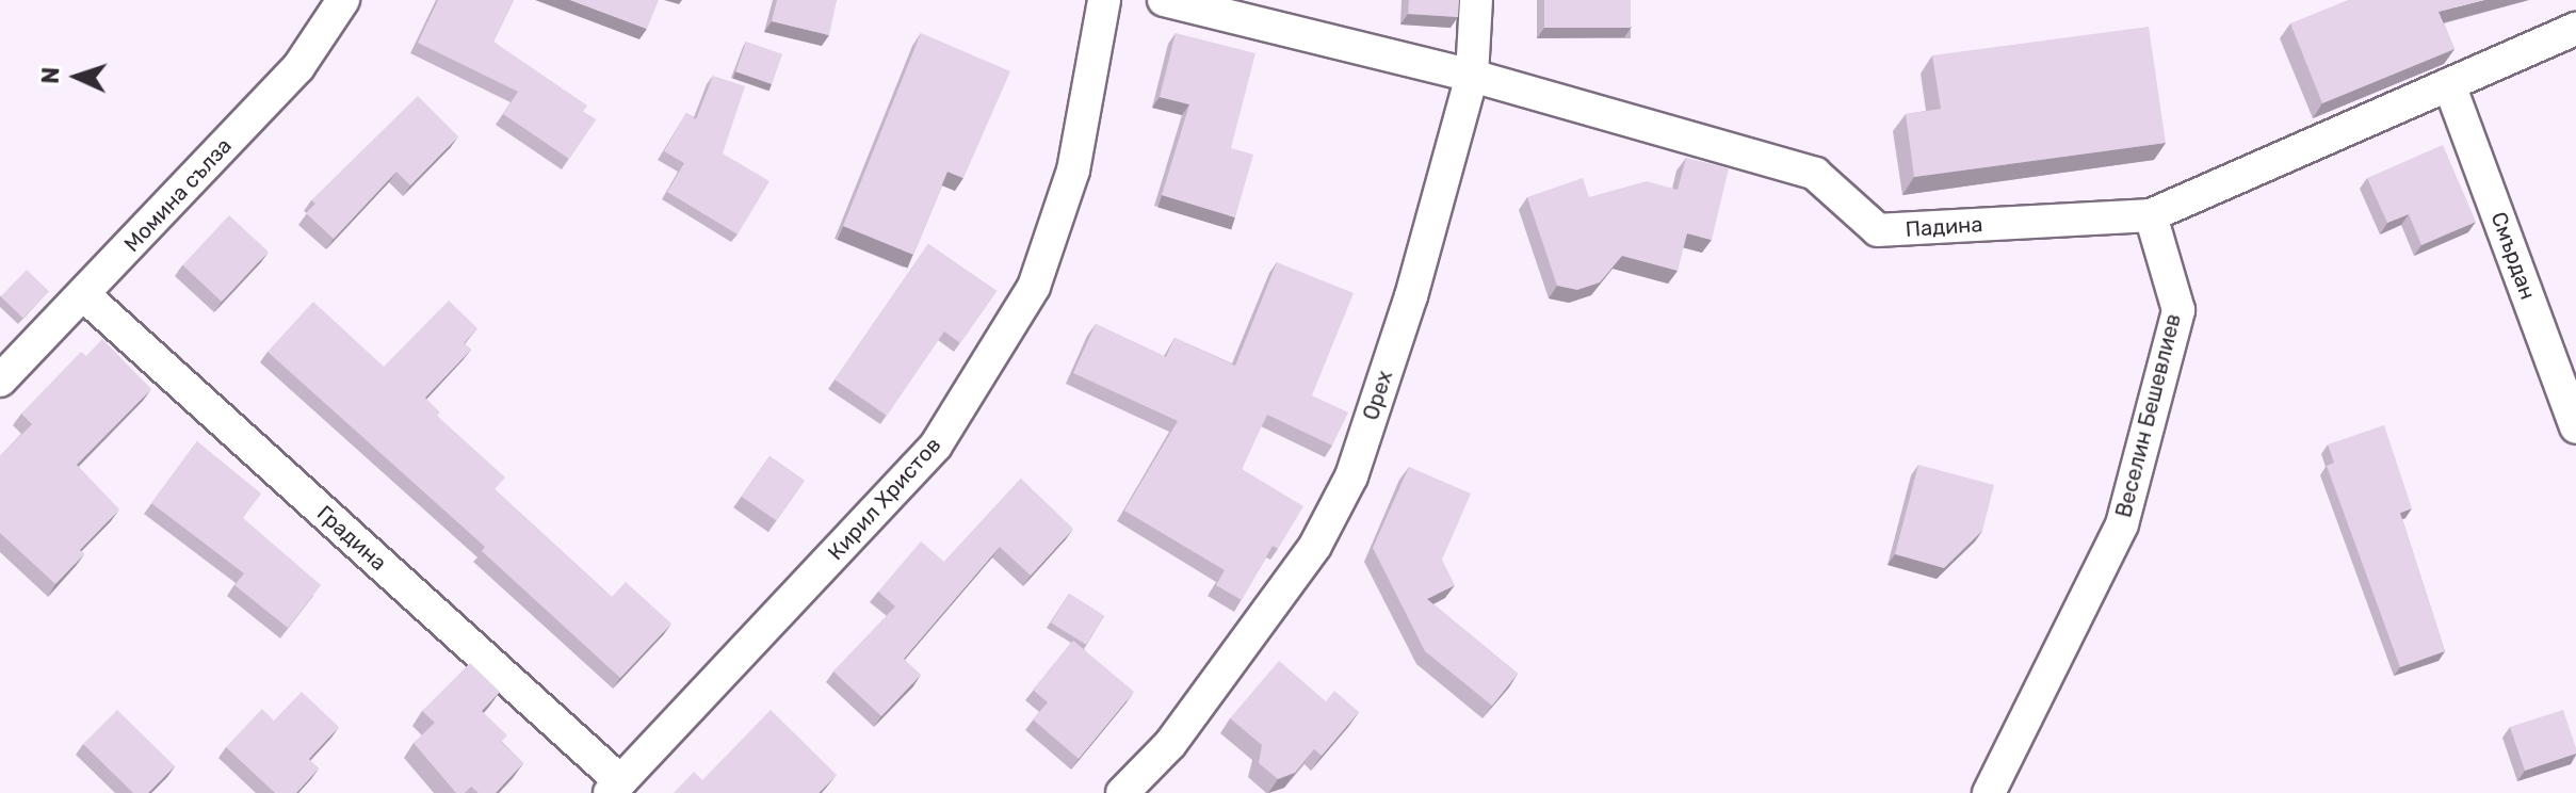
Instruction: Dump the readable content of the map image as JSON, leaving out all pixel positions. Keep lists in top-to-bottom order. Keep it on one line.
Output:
{"streets":{"street":["Момина сълза","Падина","Смърдан","Орех","Веселин Бешевлиев","Кирил Христов","Градина"]},"crossings":[["Момина сълза","Градина"],["Падина","Смърдан"],["Падина","Орех"],["Падина","Веселин Бешевлиев"],["Кирил Христов","Градина"]],"north":"left"}
